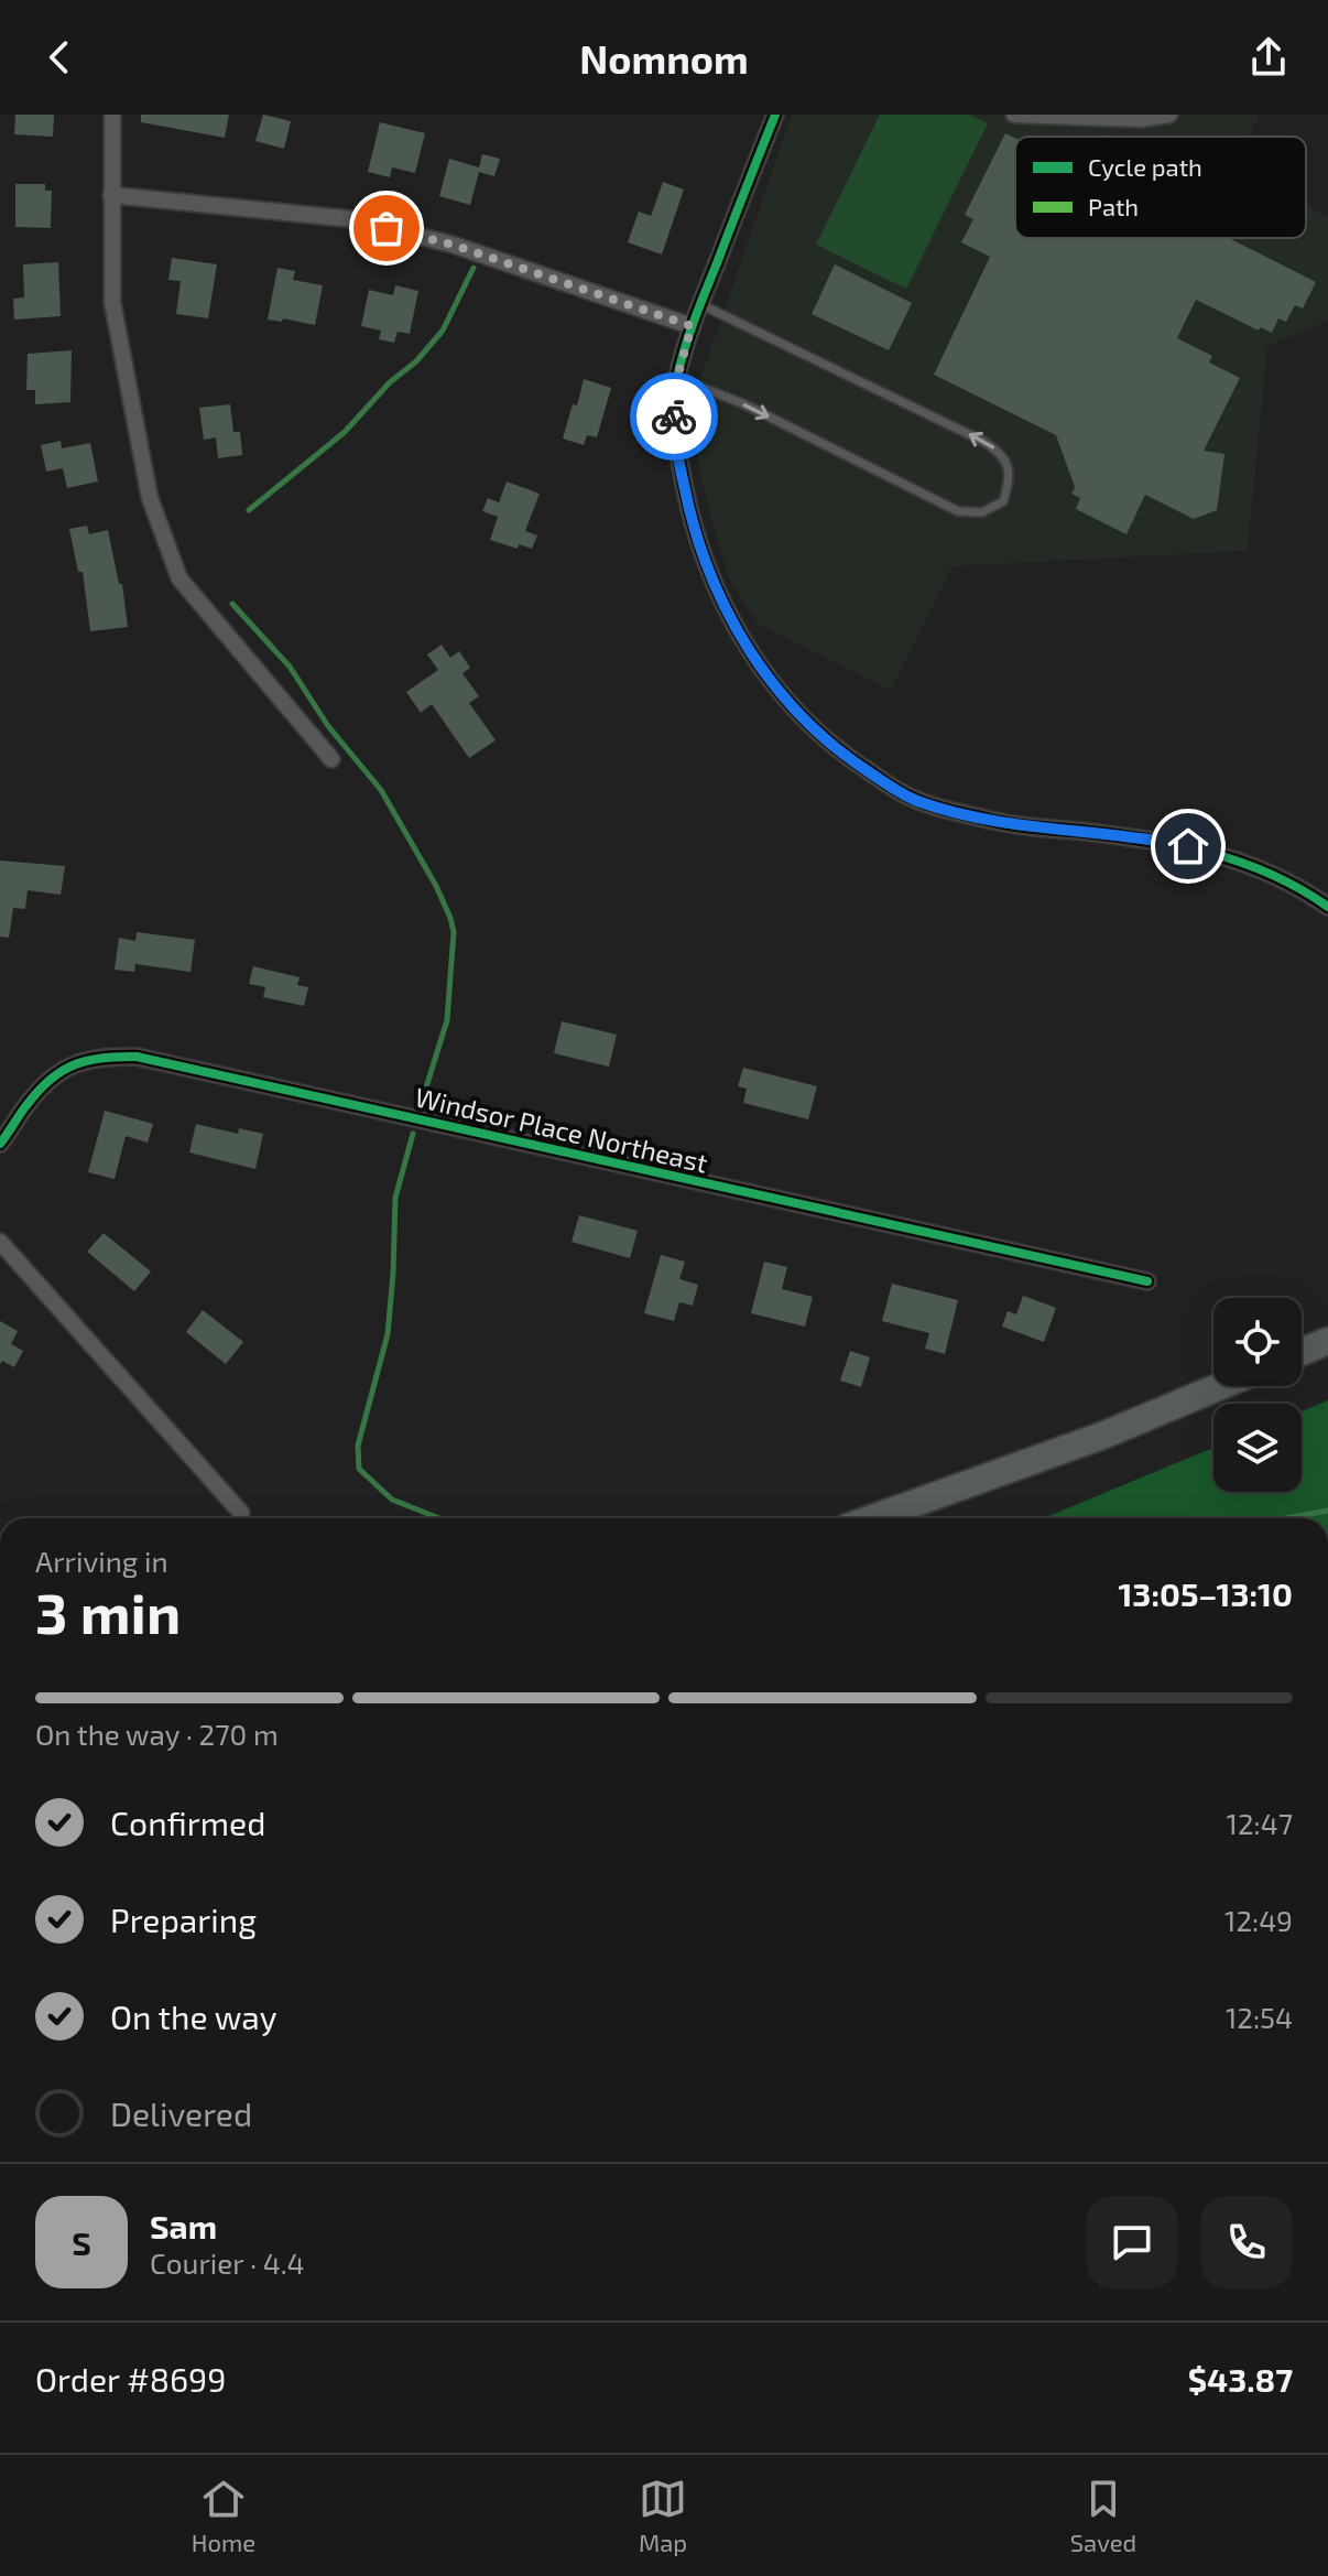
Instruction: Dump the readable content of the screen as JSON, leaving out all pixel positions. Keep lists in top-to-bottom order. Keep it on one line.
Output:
{"streets":{"street":["Windsor Place Northeast"]},"legend":["Cycle path","Path"],"page":{"header":"Nomnom","heading":["3 min","Arriving in","13:05–13:10"],"panel":["Sam","Courier · 4.4","Order #8699","$43.87"],"bar":"On the way · 270 m","list":[["Confirmed","12:47"],["Preparing","12:49"],["On the way","12:54"],"Delivered"],"round":"S","tabs":["Home","Map","Saved"]}}
